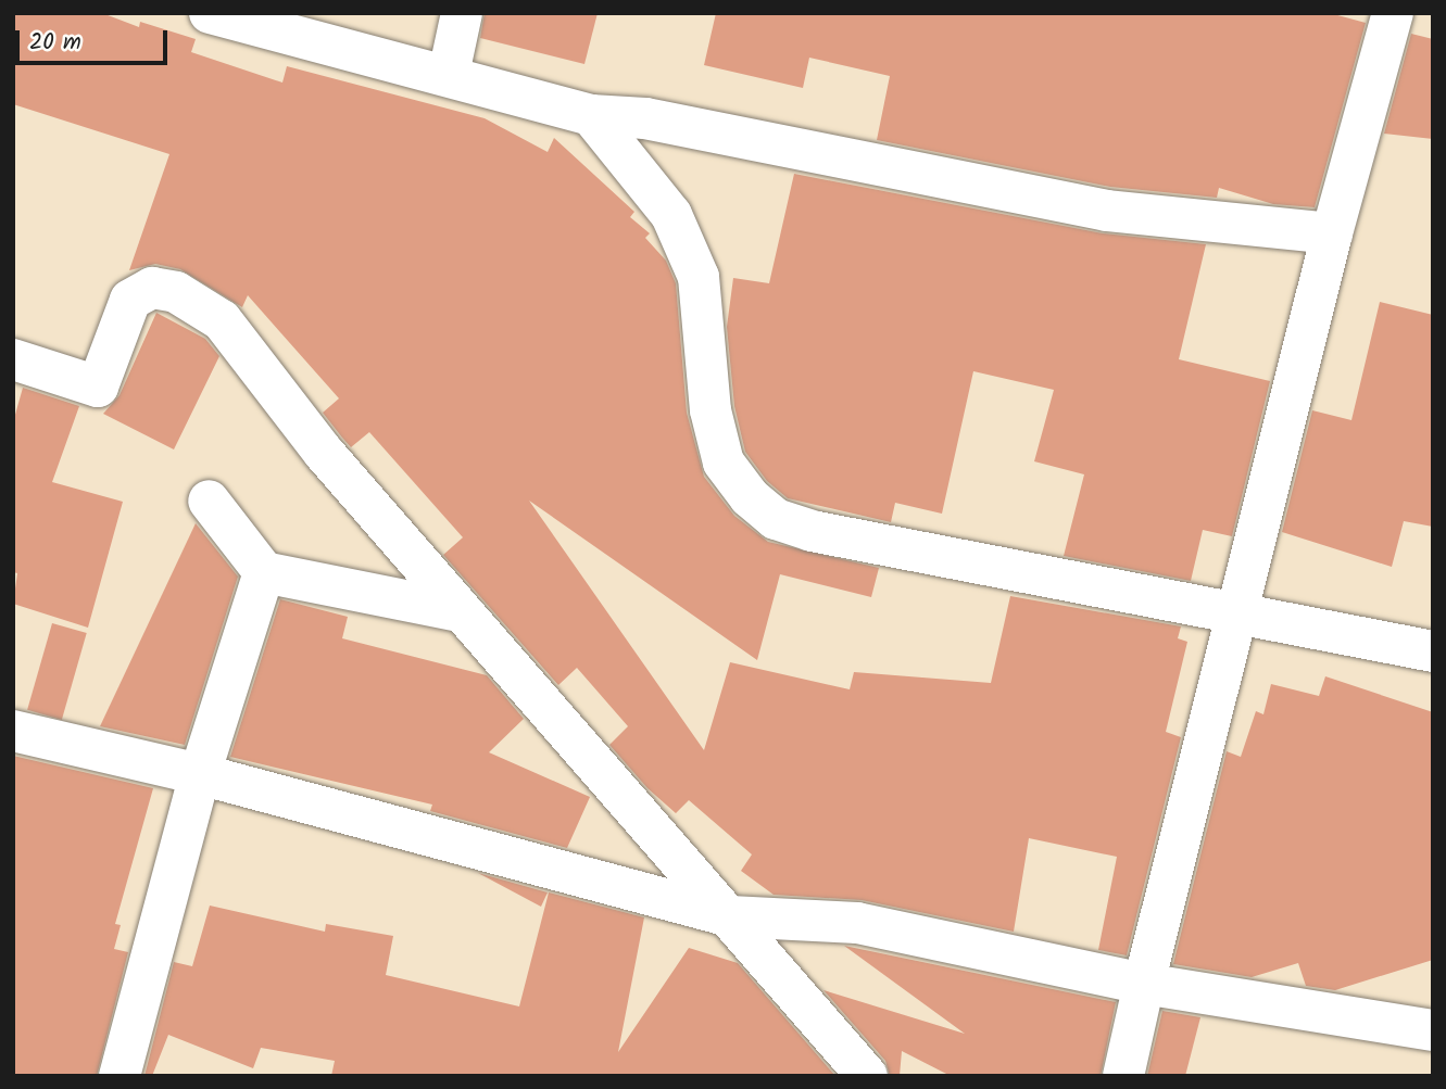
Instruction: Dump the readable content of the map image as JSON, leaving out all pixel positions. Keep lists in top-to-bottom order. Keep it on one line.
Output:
{"scale_bar":"20 m"}
